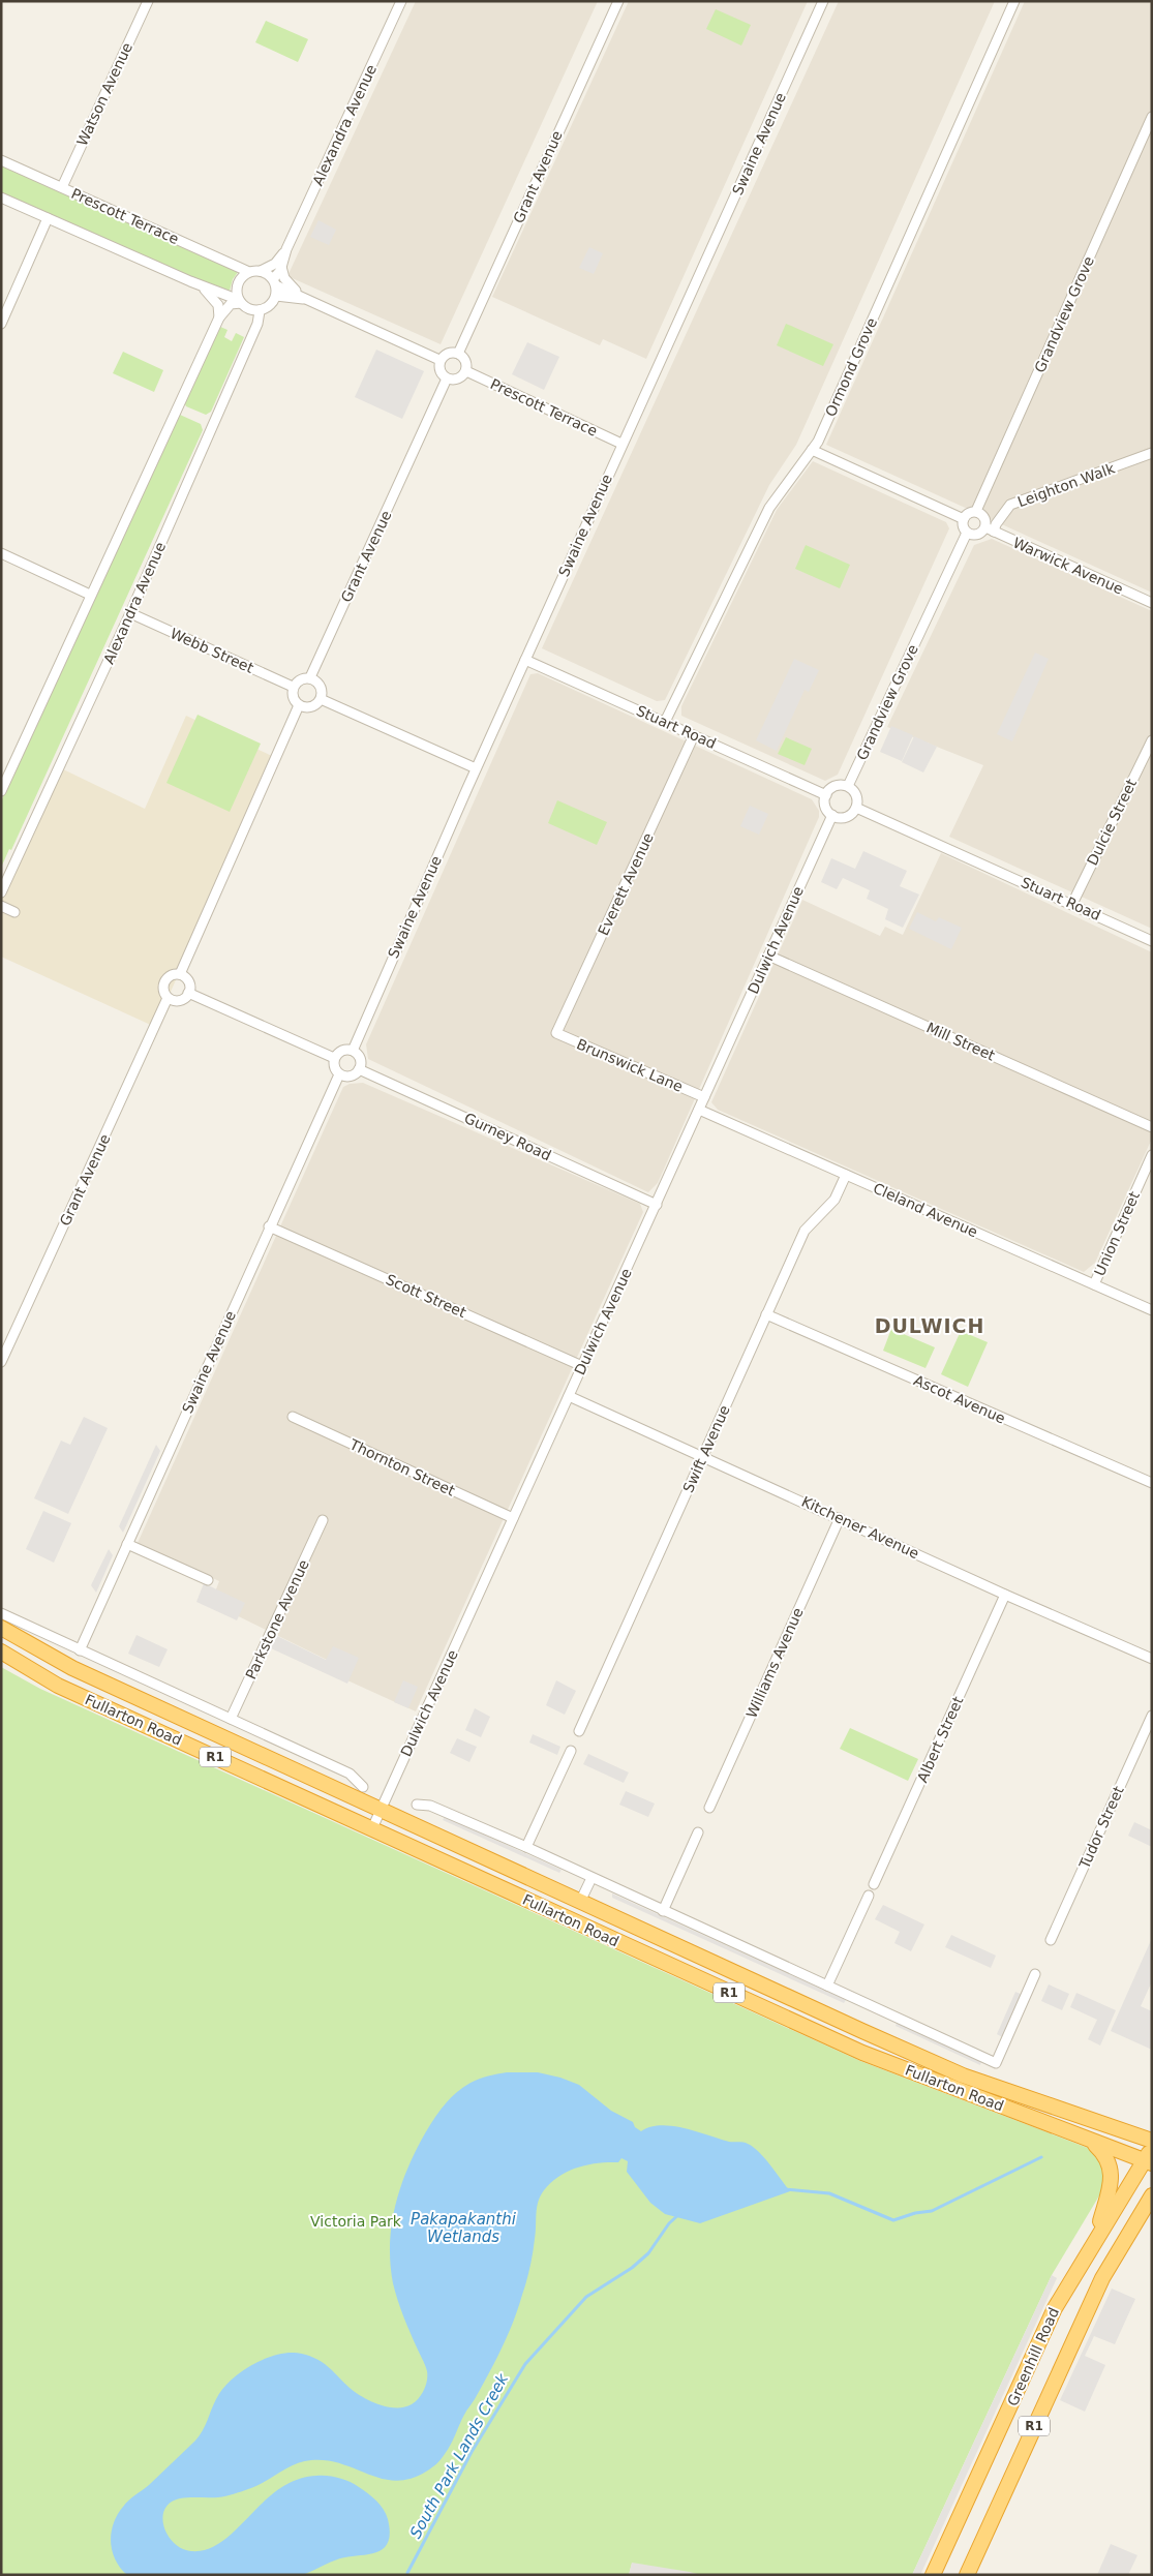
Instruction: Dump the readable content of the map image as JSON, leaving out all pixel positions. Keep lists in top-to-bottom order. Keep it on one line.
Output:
{"streets":{"highway":["Fullarton Road","R1","Greenhill Road"],"street":["Watson Avenue","Alexandra Avenue","Swaine Avenue","Grant Avenue","Prescott Terrace","Grandview Grove","Ormond Grove","Leighton Walk","Warwick Avenue","Webb Street","Stuart Road","Dulcie Street","Everett Avenue","Dulwich Avenue","Mill Street","Brunswick Lane","Gurney Road","Cleland Avenue","Union Street","Scott Street","Ascot Avenue","Swift Avenue","Thornton Street","Kitchener Avenue","Parkstone Avenue","Williams Avenue","Albert Street","Tudor Street"]},"crossings":[["Watson Avenue","Prescott Terrace"],["Alexandra Avenue","Prescott Terrace"],["Alexandra Avenue","Webb Street"],["Swaine Avenue","Prescott Terrace"],["Swaine Avenue","Stuart Road"],["Swaine Avenue","Gurney Road"],["Swaine Avenue","Scott Street"],["Grant Avenue","Prescott Terrace"],["Grant Avenue","Webb Street"],["Grandview Grove","Leighton Walk"],["Grandview Grove","Warwick Avenue"],["Grandview Grove","Stuart Road"],["Grandview Grove","Dulwich Avenue"],["Ormond Grove","Stuart Road"],["Leighton Walk","Warwick Avenue"],["Stuart Road","Dulcie Street"],["Stuart Road","Everett Avenue"],["Stuart Road","Dulwich Avenue"],["Everett Avenue","Brunswick Lane"],["Dulwich Avenue","Mill Street"],["Dulwich Avenue","Brunswick Lane"],["Dulwich Avenue","Gurney Road"],["Dulwich Avenue","Cleland Avenue"],["Dulwich Avenue","Scott Street"],["Dulwich Avenue","Thornton Street"],["Dulwich Avenue","Kitchener Avenue"],["Dulwich Avenue","Fullarton Road"],["Cleland Avenue","Union Street"],["Cleland Avenue","Swift Avenue"],["Ascot Avenue","Swift Avenue"],["Swift Avenue","Kitchener Avenue"],["Kitchener Avenue","Williams Avenue"],["Kitchener Avenue","Albert Street"],["Fullarton Road","R1"],["Fullarton Road","Greenhill Road"],["R1","Greenhill Road"]],"districts":["DULWICH"],"water":["Pakapakanthi Wetlands","South Park Lands Creek"],"parks":["Victoria Park"]}
